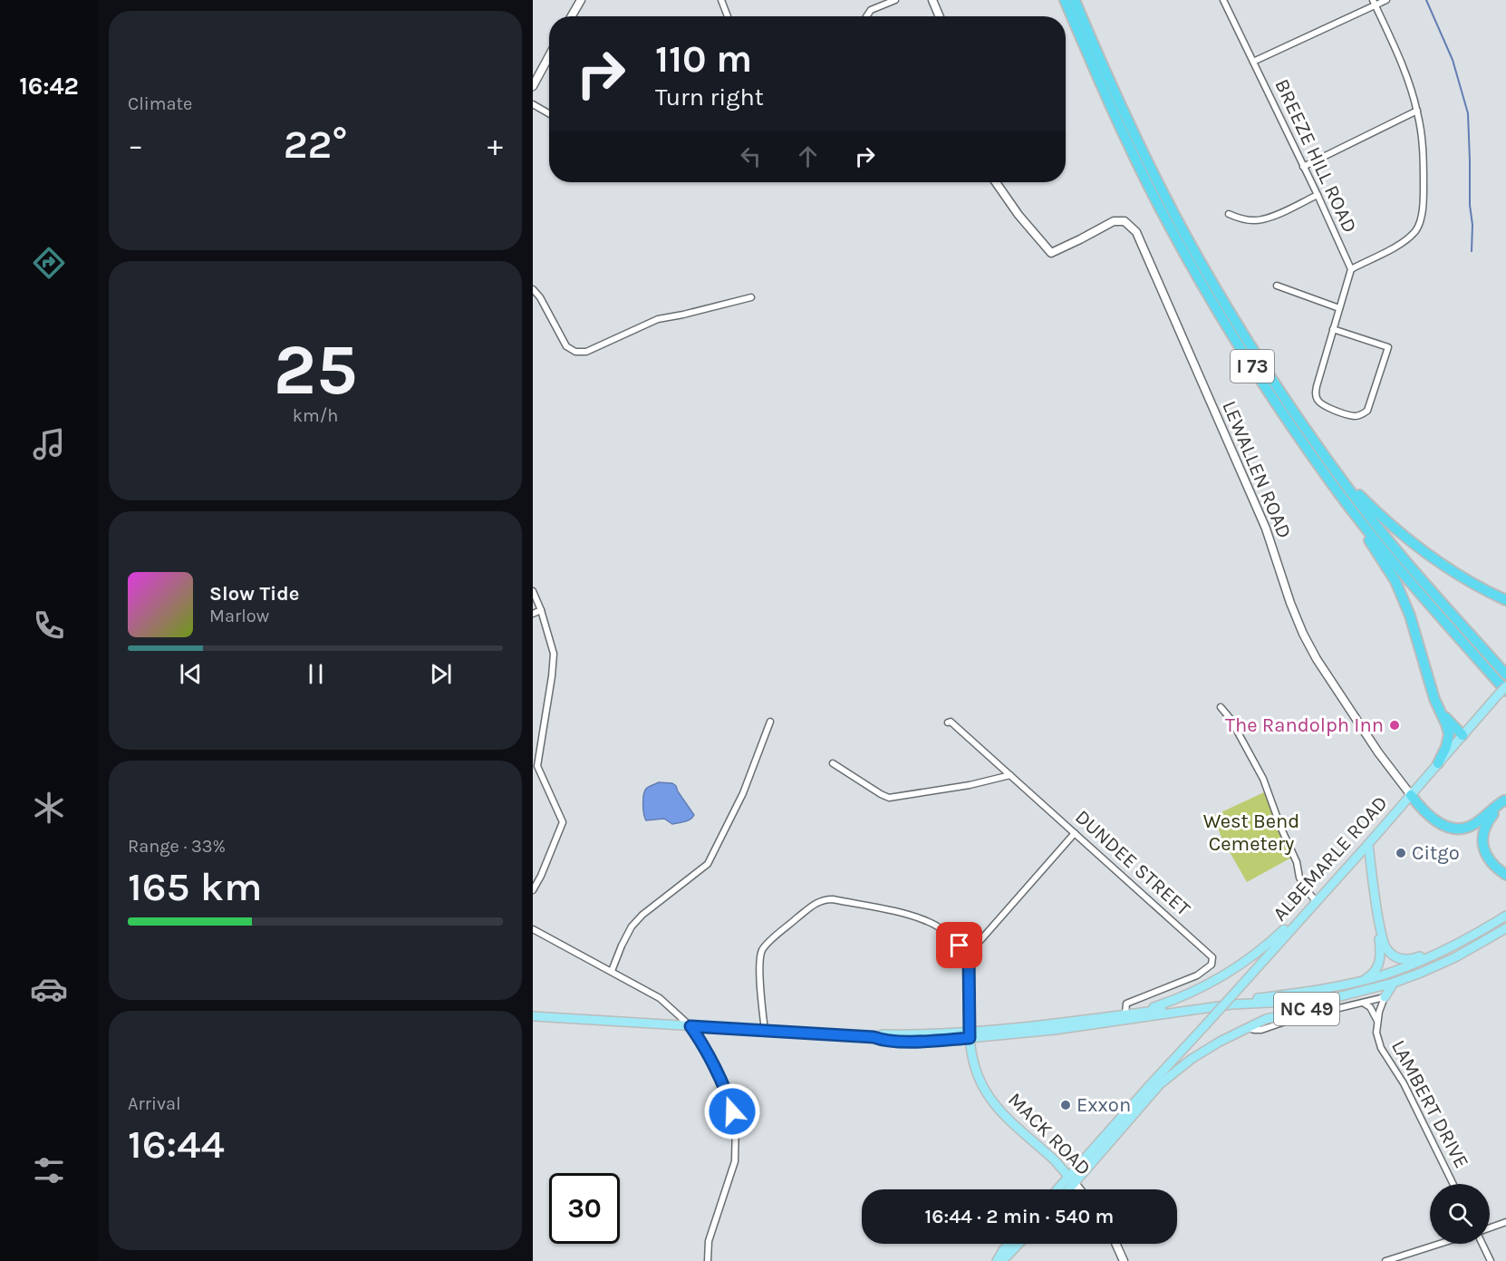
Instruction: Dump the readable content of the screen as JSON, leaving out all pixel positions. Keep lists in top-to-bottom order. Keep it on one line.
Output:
{"streets":{"highway":["I 73"],"main road":["ALBEMARLE ROAD","NC 49","MACK ROAD"],"street":["BREEZE HILL ROAD","LEWALLEN ROAD","DUNDEE STREET","LAMBERT DRIVE"]},"crossings":[["LEWALLEN ROAD","ALBEMARLE ROAD"],["ALBEMARLE ROAD","NC 49"],["ALBEMARLE ROAD","MACK ROAD"],["NC 49","MACK ROAD"]],"parks":["West Bend Cemetery"],"places":["The Randolph Inn","Citgo","Exxon"],"page":{"tabs":"16:42","tile":["Climate",["25","km/h"],["Range · 33%","165 km"],["Arrival","16:44"]],"turn":["110 m","Turn right"],"heat":["−","22°","+"],"song":["Slow Tide","Marlow"],"limit":"30","trip":"16:44 · 2 min · 540 m"}}
